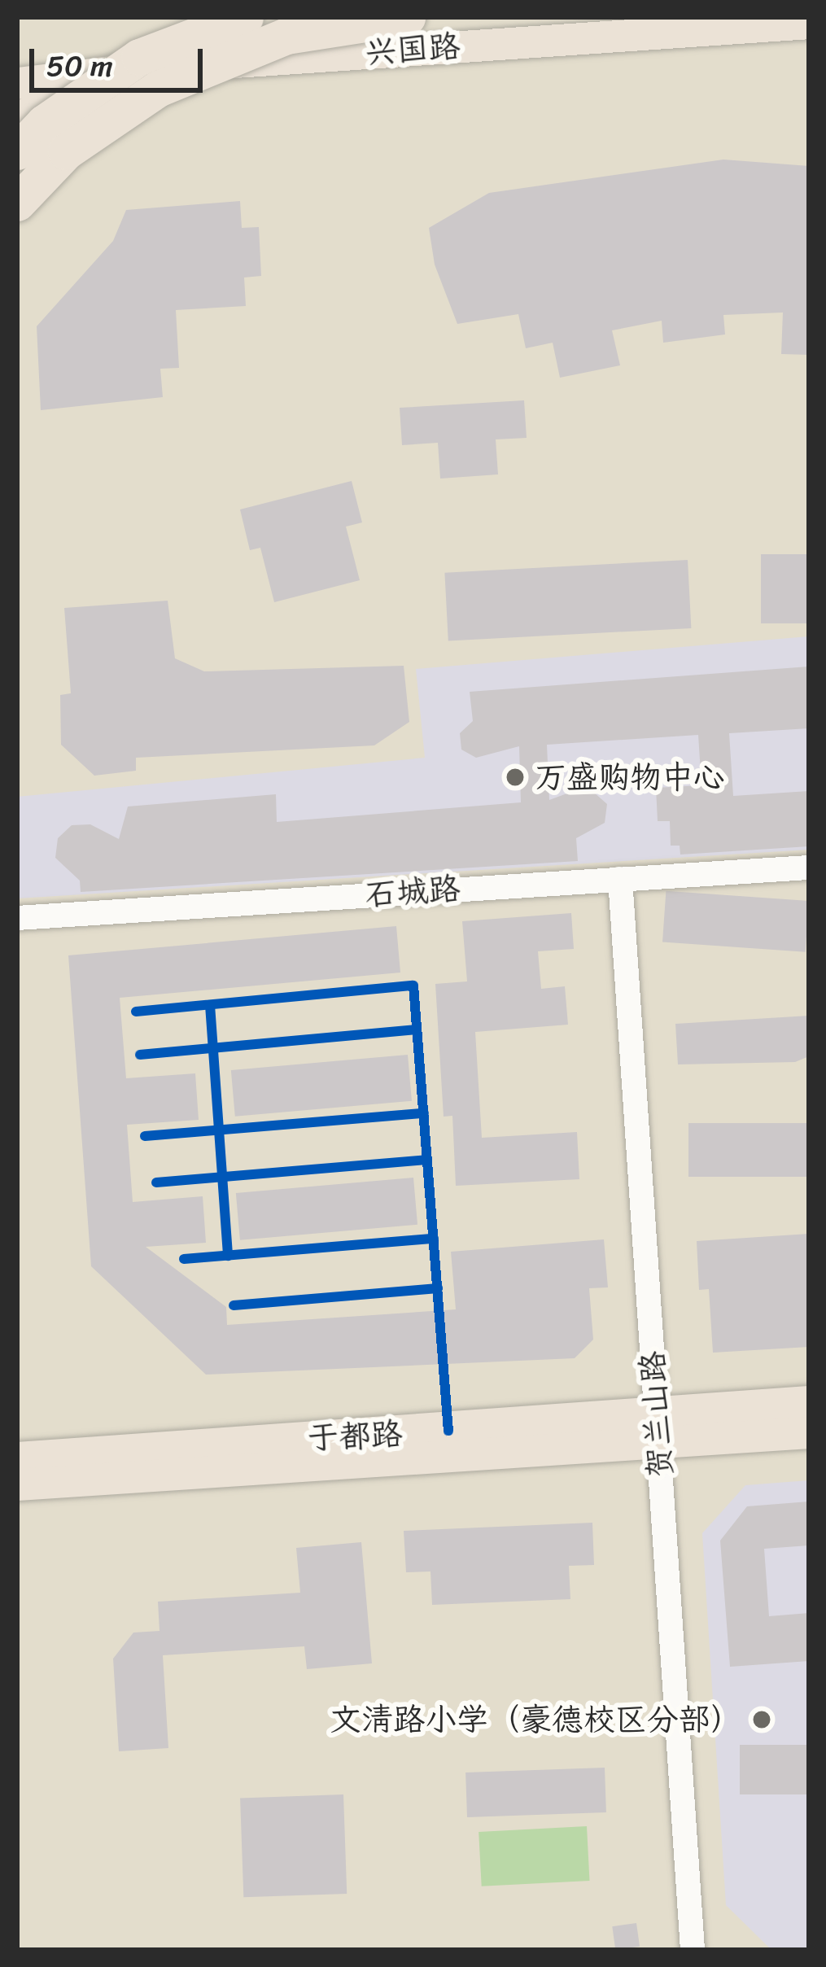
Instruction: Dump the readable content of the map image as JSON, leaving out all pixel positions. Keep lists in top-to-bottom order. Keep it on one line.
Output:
{"streets":{"main road":["兴国路","于都路"],"street":["石城路","贺兰山路"]},"crossings":[["石城路","贺兰山路"],["贺兰山路","于都路"]],"places":["万盛购物中心","文清路小学（豪德校区分部）"],"scale_bar":"50 m"}
